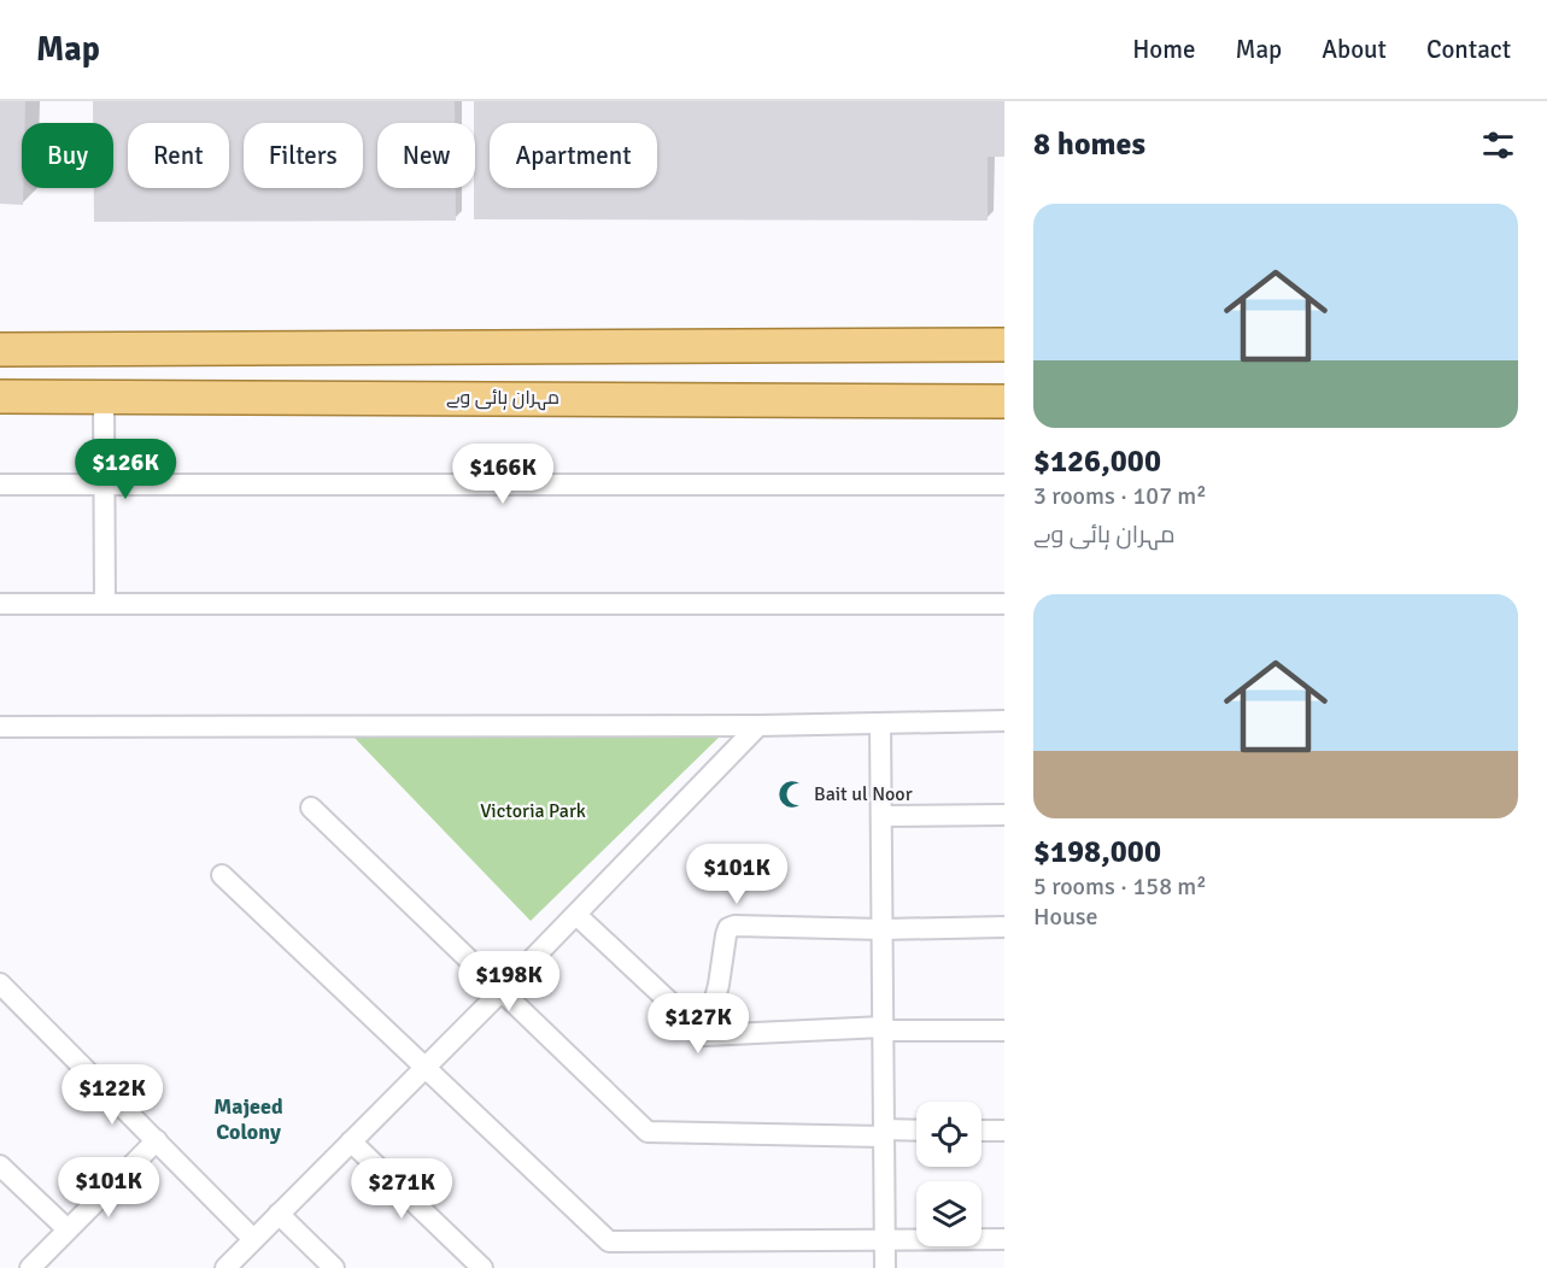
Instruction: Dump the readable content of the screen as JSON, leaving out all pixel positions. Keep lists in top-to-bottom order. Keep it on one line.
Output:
{"streets":{"main road":["مہران ہائی وے"]},"districts":["Majeed Colony"],"parks":["Victoria Park"],"places":{"mosque":["Bait ul Noor"]},"page":{"header":"Map","nav":["Home","Map","About","Contact"],"heading":"8 homes","chip":["Buy","Rent","Filters","New","Apartment"],"list":[{"name":"$126,000","note":"3 rooms · 107 m² · مہران ہائی وے"},{"name":"$198,000","note":"5 rooms · 158 m² · House"}],"price":["$126K","$166K","$101K","$198K","$127K","$122K","$101K","$271K"]}}
